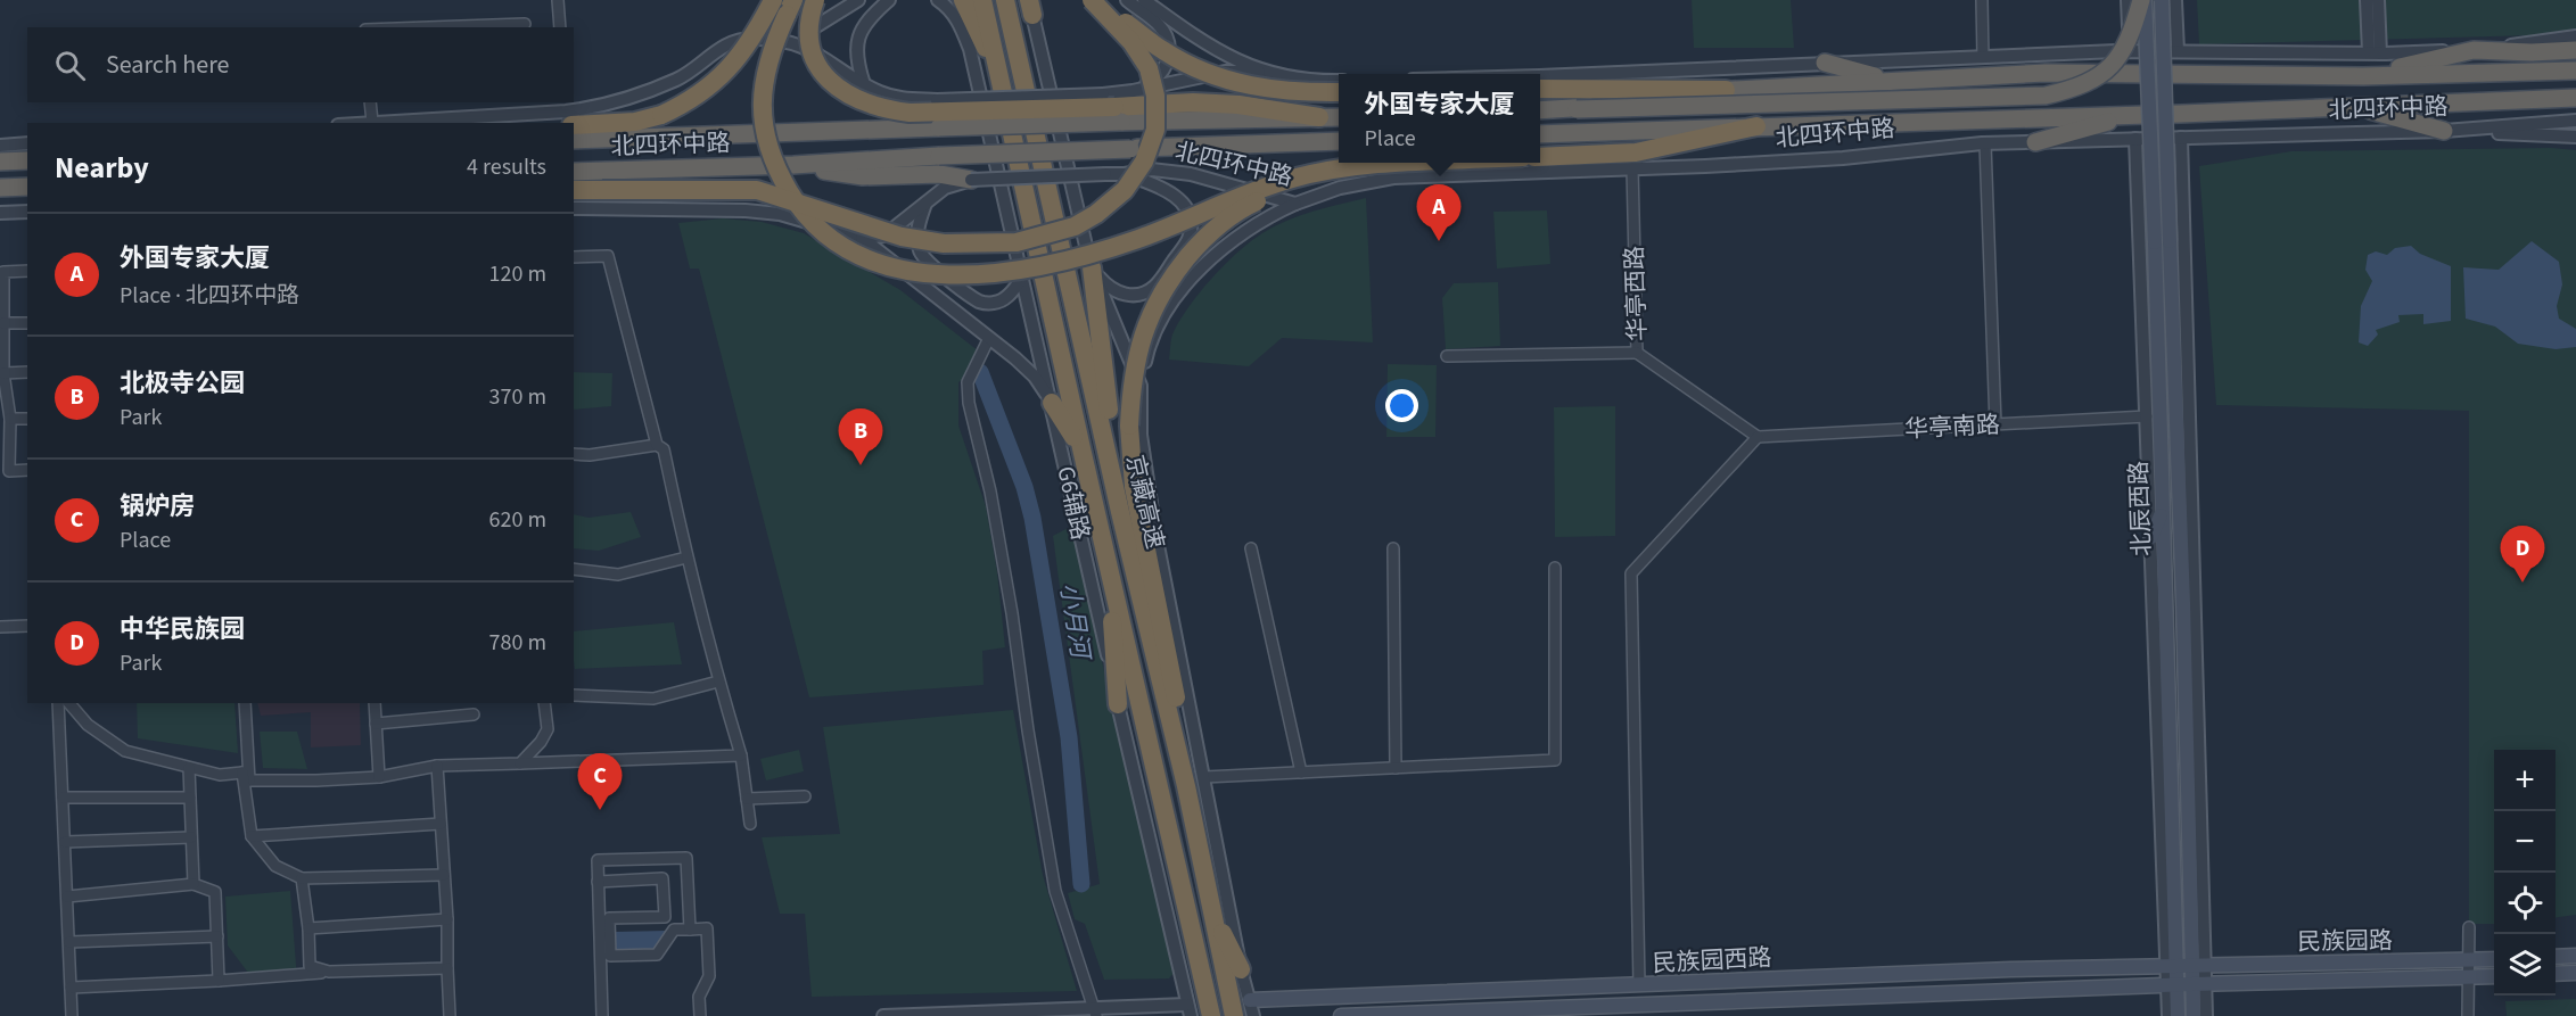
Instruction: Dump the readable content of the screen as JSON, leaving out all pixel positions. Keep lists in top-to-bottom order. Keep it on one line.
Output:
{"streets":{"highway":["北四环中路","京藏高速"],"main road":["北辰西路","民族园路","民族园西路"],"street":["华亭西路","华亭南路","G6辅路"]},"crossings":[["北四环中路","华亭西路"],["北四环中路","北辰西路"],["华亭西路","华亭南路"],["华亭南路","北辰西路"],["北辰西路","民族园路"],["北辰西路","民族园西路"],["民族园路","民族园西路"]],"water":["小月河"],"page":{"search":"Search here","popup":["外国专家大厦","Place"],"heading":["Nearby","4 results"],"pins":["A","B","D","C"],"list":[{"mark":"A","name":"外国专家大厦","note":"Place · 北四环中路","value":"120 m"},{"mark":"B","name":"北极寺公园","note":"Park","value":"370 m"},{"mark":"C","name":"锅炉房","note":"Place","value":"620 m"},{"mark":"D","name":"中华民族园","note":"Park","value":"780 m"}],"map_buttons":["+","−"]}}
